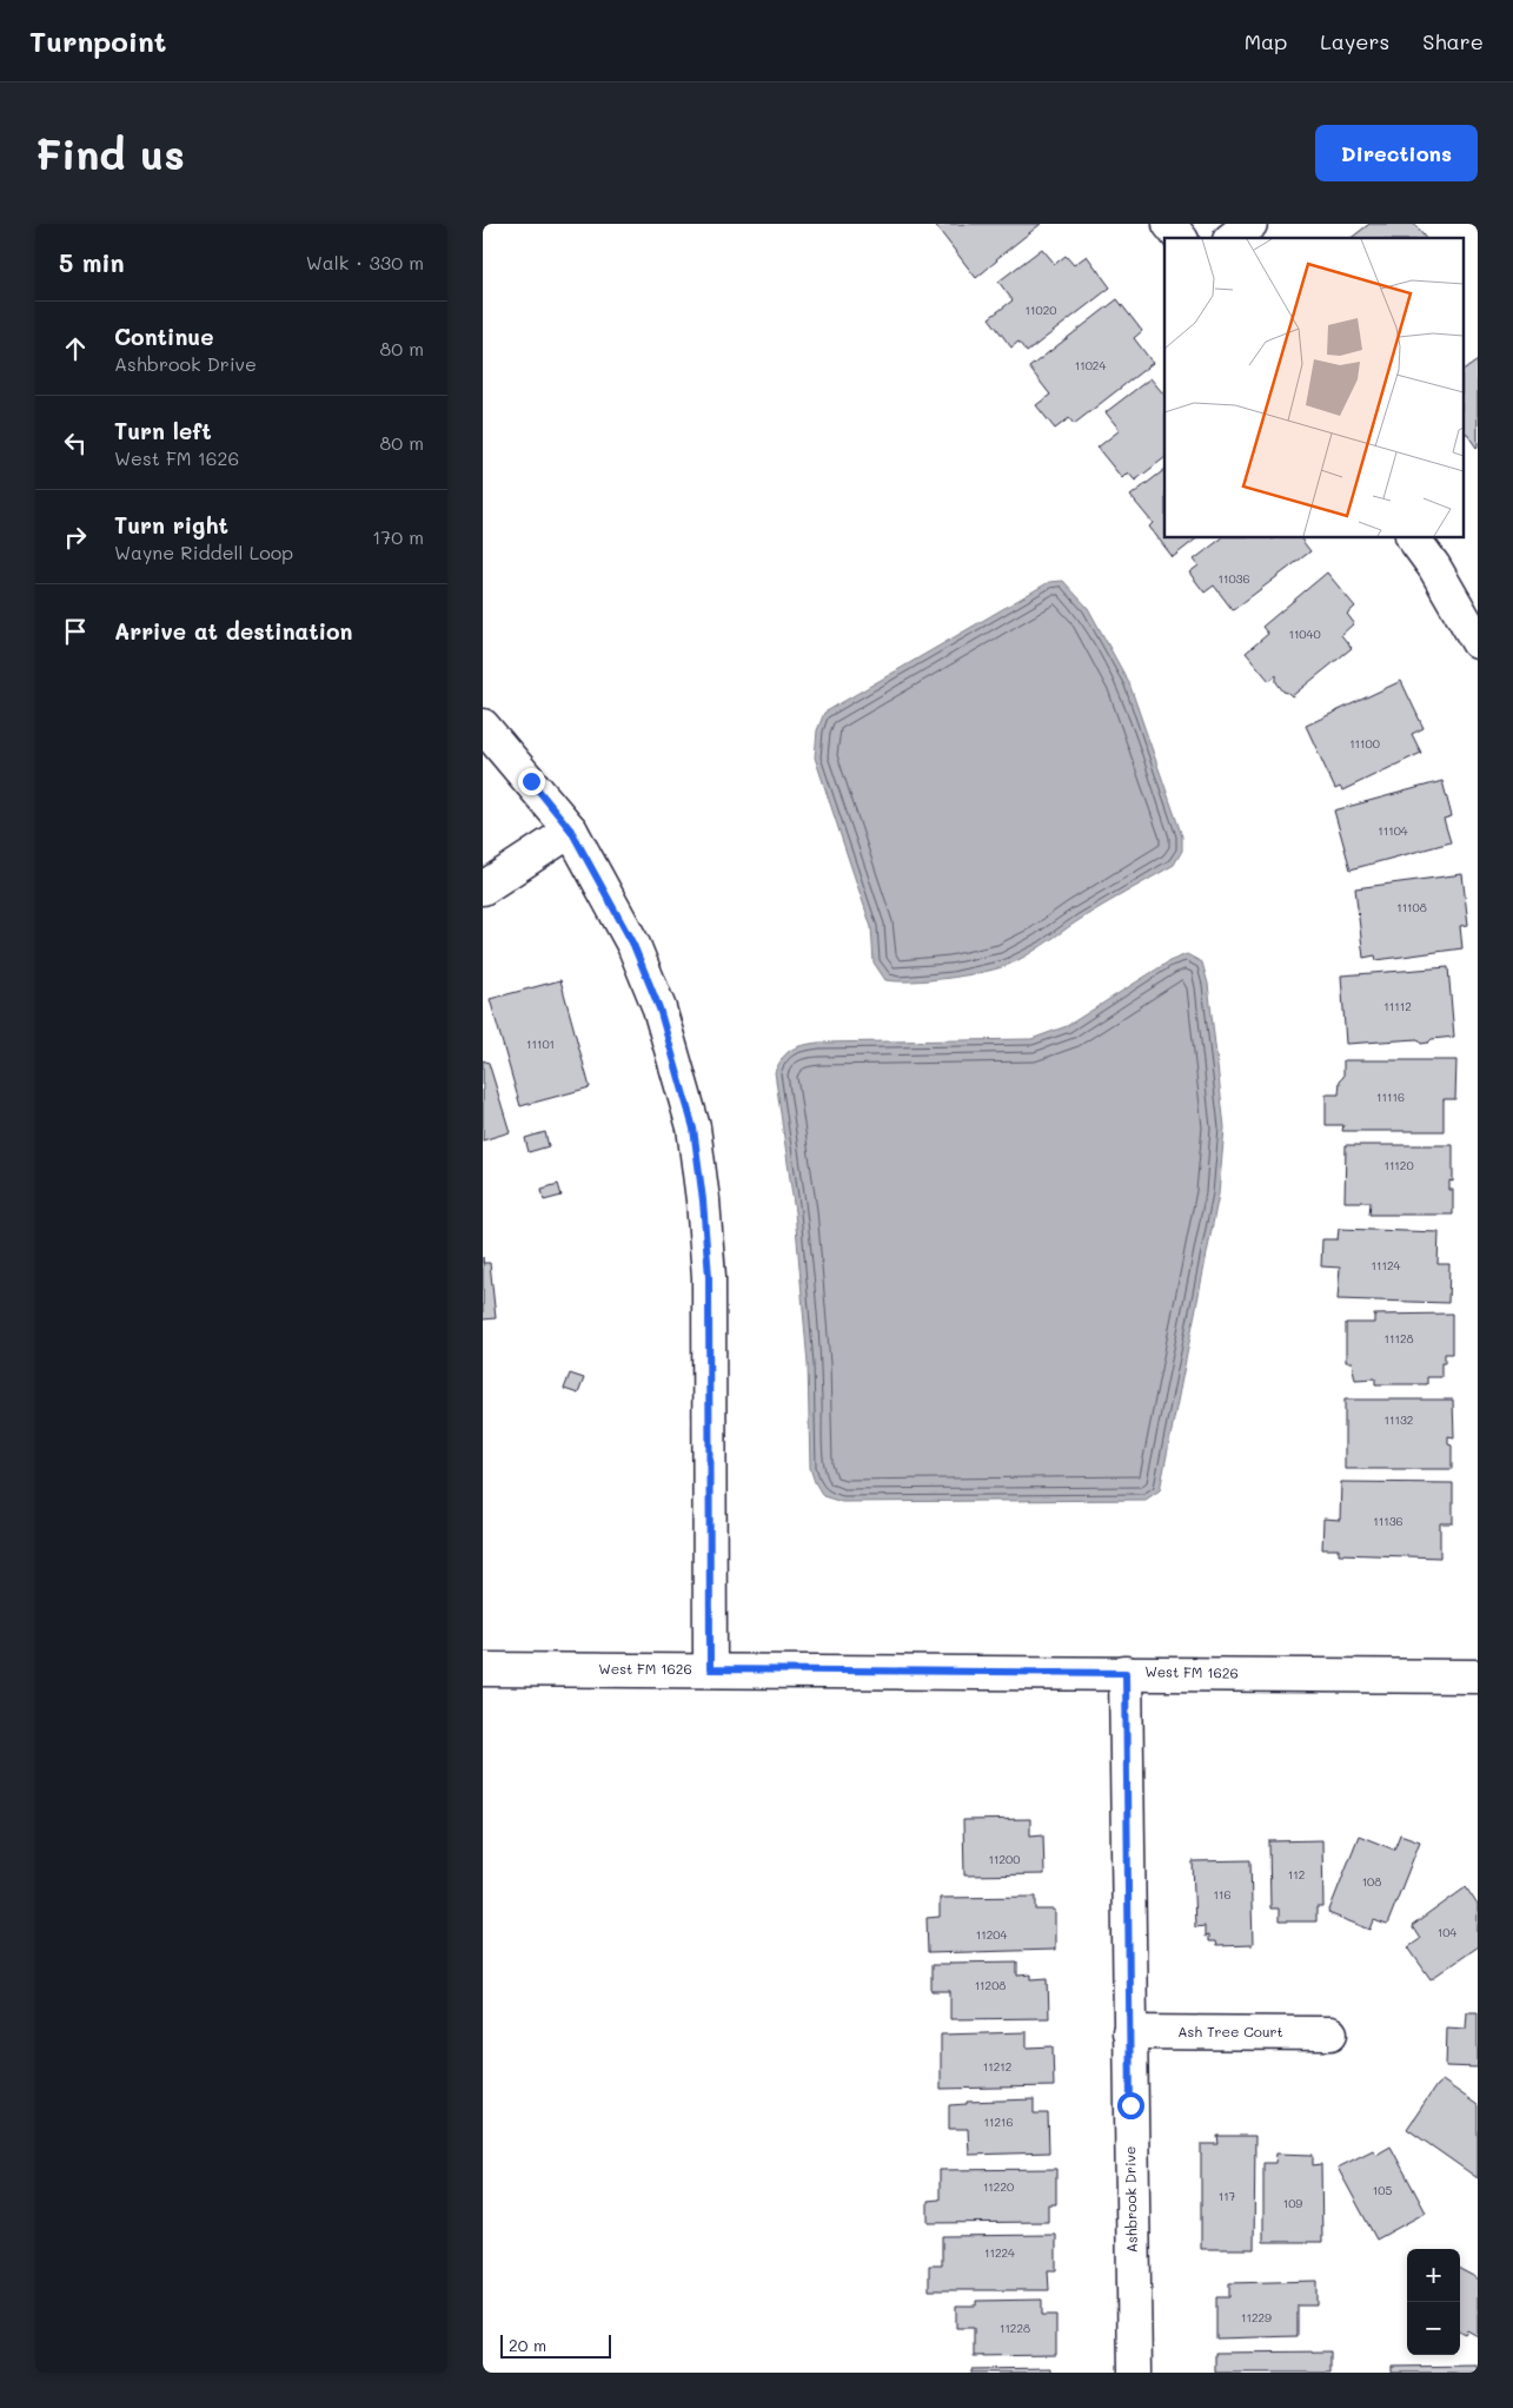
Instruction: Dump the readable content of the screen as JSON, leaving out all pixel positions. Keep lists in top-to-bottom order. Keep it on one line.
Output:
{"streets":{"street":["West FM 1626","Ash Tree Court","Ashbrook Drive"]},"crossings":[["West FM 1626","Ashbrook Drive"],["Ash Tree Court","Ashbrook Drive"]],"house_numbers":["11020","11024","11036","11040","11100","11104","11108","11112","11101","11116","11120","11124","11128","11132","11136","11200","112","108","116","104","11204","11208","11212","11216","11220","105","117","109","11224","11229","11228"],"scale_bar":"20 m","page":{"header":"Turnpoint","nav":["Map","Layers","Share"],"buttons":"Directions","title":"Find us","heading":["5 min","Walk · 330 m"],"list":[["Continue","Ashbrook Drive","80 m"],["Turn left","West FM 1626","80 m"],["Turn right","Wayne Riddell Loop","170 m"],"Arrive at destination"],"map_buttons":["+","−"],"scale":"20 m"}}
